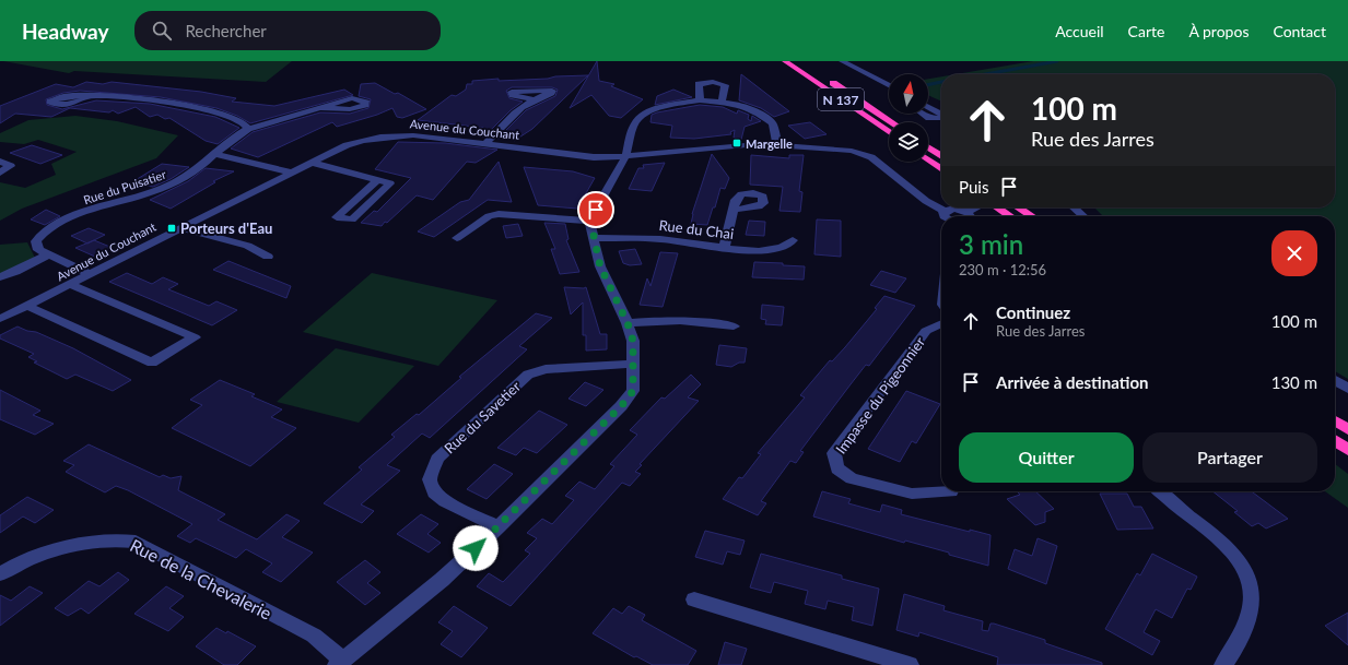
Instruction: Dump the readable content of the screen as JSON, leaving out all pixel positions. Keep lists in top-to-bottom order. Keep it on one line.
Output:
{"streets":{"highway":["N 137"],"street":["Avenue du Couchant","Rue du Puisatier","Rue du Chai","Impasse du Pigeonnier","Rue du Savetier","Rue de la Chevalerie"]},"crossings":[["Rue du Chai","Rue de la Chevalerie"],["Rue du Savetier","Rue de la Chevalerie"]],"places":{"transit":["Margelle","Porteurs d'Eau"]},"north":"top","page":{"header":"Headway","search":"Rechercher","nav":["Accueil","Carte","À propos","Contact"],"turn":["100 m","Rue des Jarres"],"then":"Puis","heading":["3 min","230 m · 12:56"],"list":[{"name":"Continuez","note":"Rue des Jarres","value":"100 m"},{"name":"Arrivée à destination","value":"130 m"}],"buttons":["Quitter","Partager"]}}
